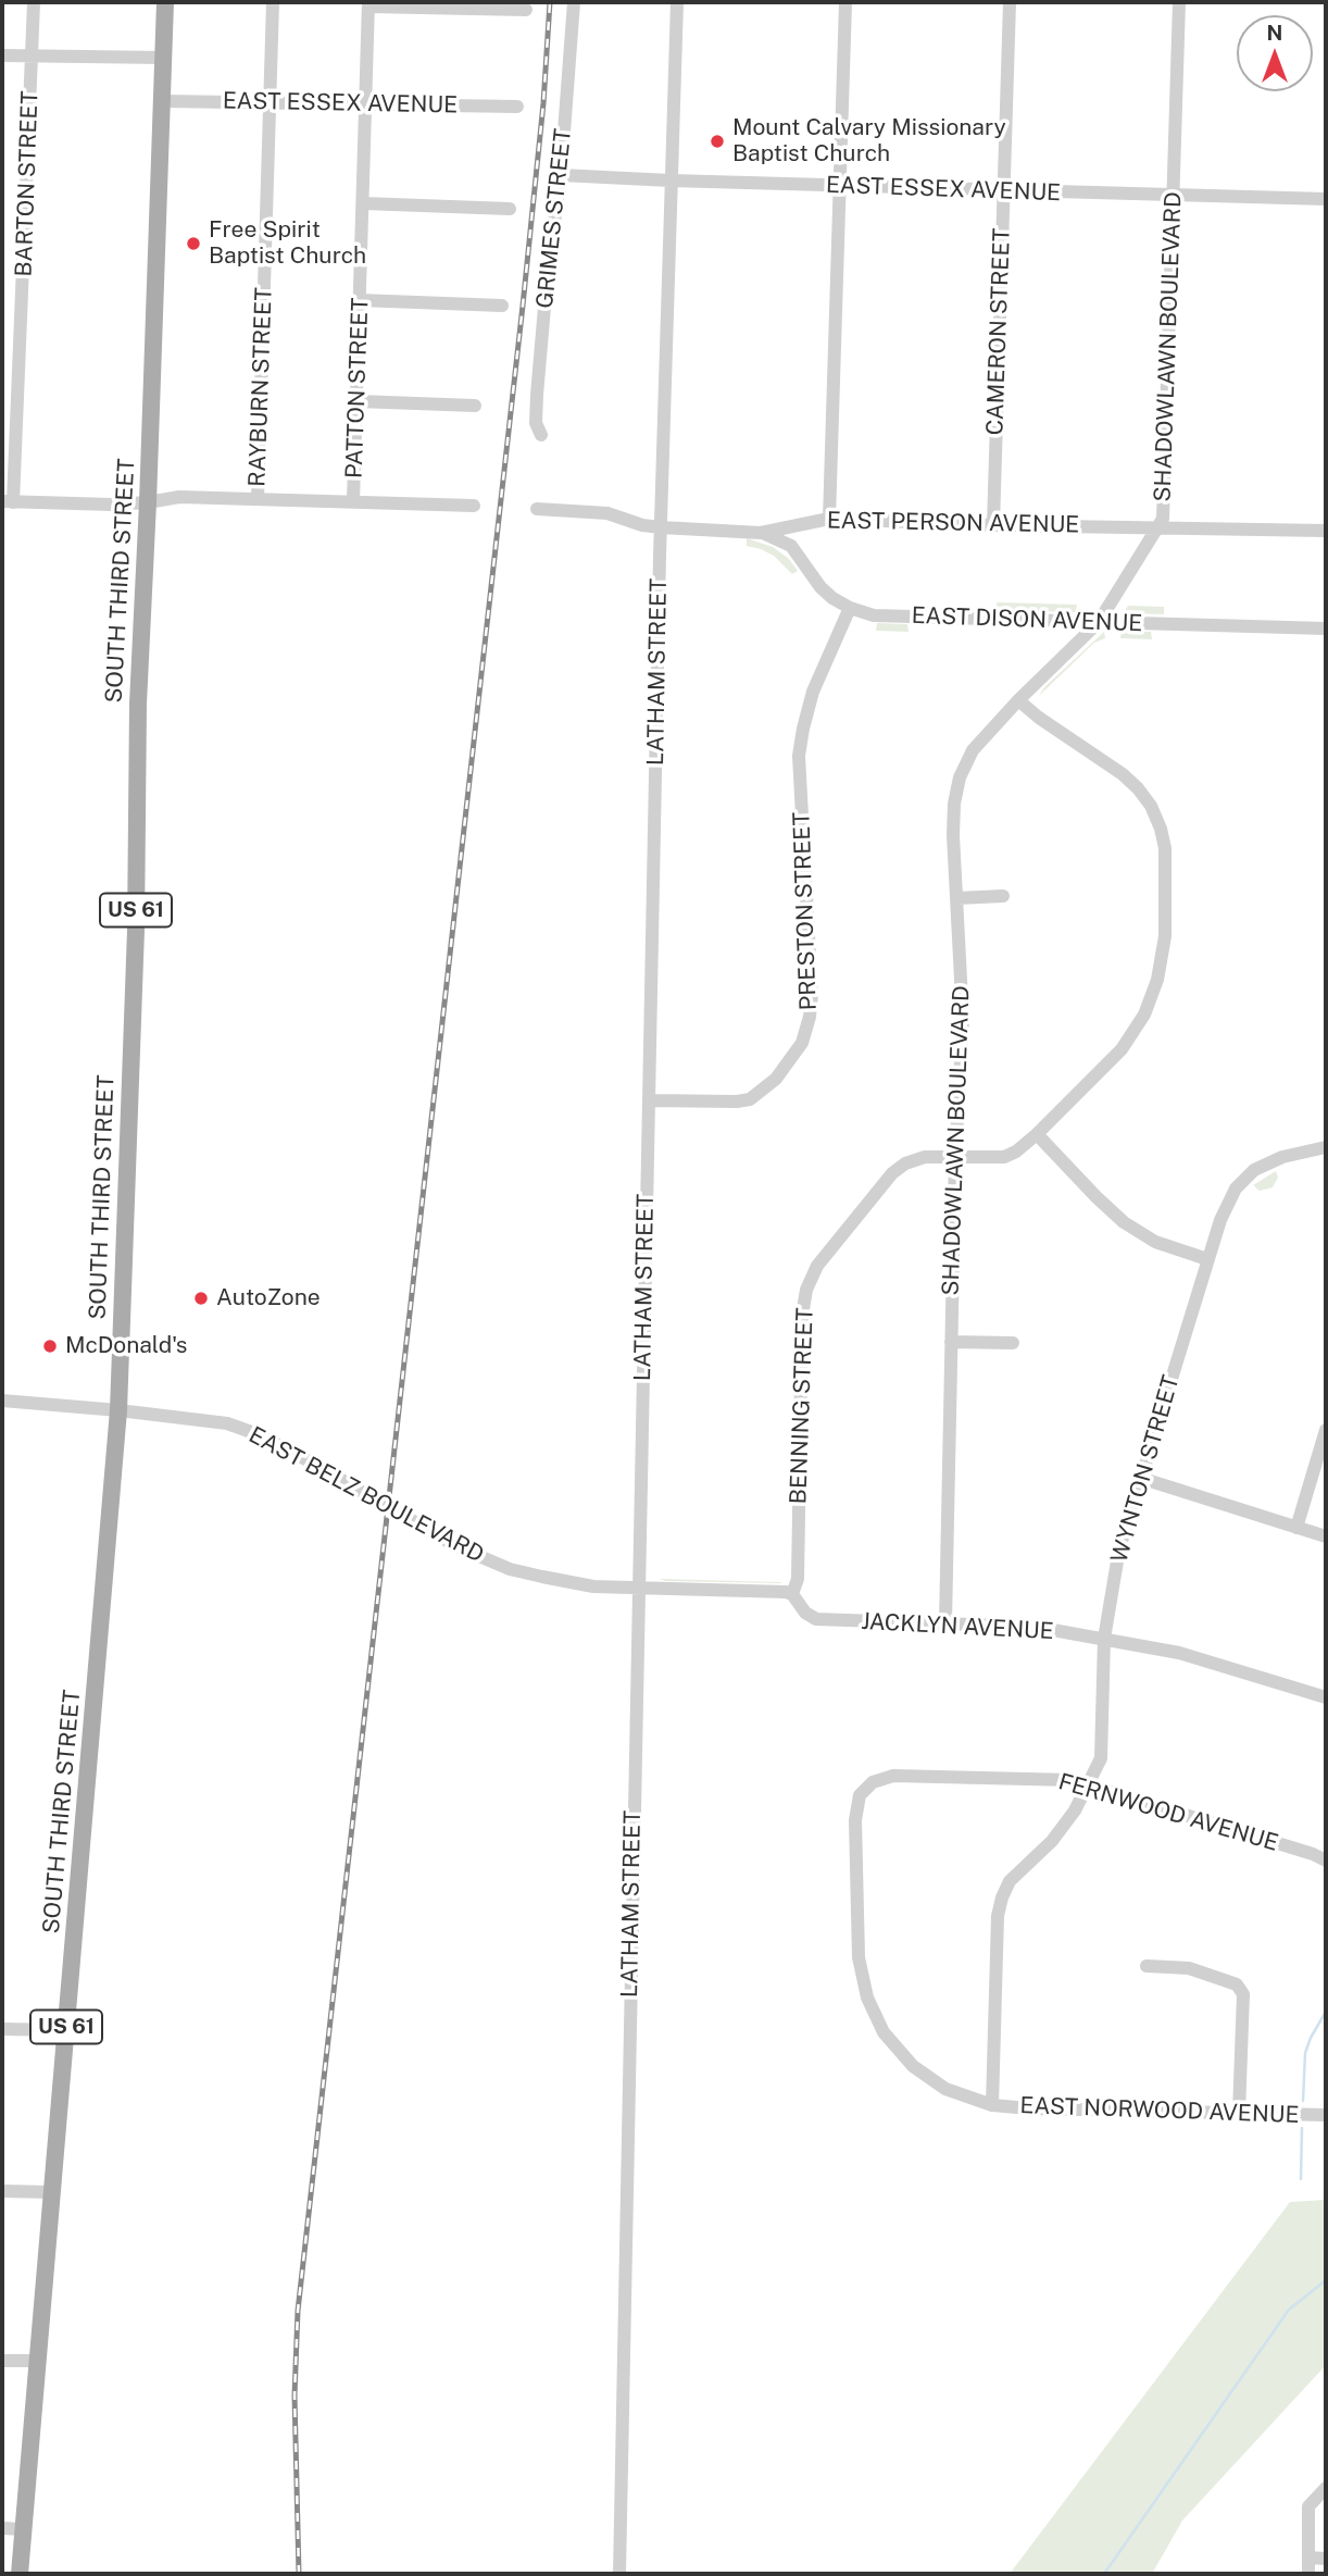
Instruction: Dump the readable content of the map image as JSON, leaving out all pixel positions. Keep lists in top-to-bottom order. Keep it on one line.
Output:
{"streets":{"main road":["SOUTH THIRD STREET","US 61"],"street":["EAST ESSEX AVENUE","BARTON STREET","GRIMES STREET","CAMERON STREET","SHADOWLAWN BOULEVARD","RAYBURN STREET","PATTON STREET","EAST PERSON AVENUE","EAST DISON AVENUE","LATHAM STREET","PRESTON STREET","BENNING STREET","WYNTON STREET","EAST BELZ BOULEVARD","JACKLYN AVENUE","FERNWOOD AVENUE","EAST NORWOOD AVENUE"]},"crossings":[["EAST ESSEX AVENUE","GRIMES STREET"],["EAST ESSEX AVENUE","CAMERON STREET"],["EAST ESSEX AVENUE","SHADOWLAWN BOULEVARD"],["EAST ESSEX AVENUE","RAYBURN STREET"],["EAST ESSEX AVENUE","PATTON STREET"],["EAST ESSEX AVENUE","SOUTH THIRD STREET"],["EAST ESSEX AVENUE","LATHAM STREET"],["CAMERON STREET","EAST PERSON AVENUE"],["SHADOWLAWN BOULEVARD","EAST PERSON AVENUE"],["SHADOWLAWN BOULEVARD","EAST DISON AVENUE"],["SHADOWLAWN BOULEVARD","BENNING STREET"],["SHADOWLAWN BOULEVARD","JACKLYN AVENUE"],["EAST PERSON AVENUE","EAST DISON AVENUE"],["EAST PERSON AVENUE","LATHAM STREET"],["SOUTH THIRD STREET","EAST BELZ BOULEVARD"],["EAST DISON AVENUE","PRESTON STREET"],["LATHAM STREET","PRESTON STREET"],["LATHAM STREET","EAST BELZ BOULEVARD"],["BENNING STREET","JACKLYN AVENUE"],["WYNTON STREET","JACKLYN AVENUE"],["WYNTON STREET","FERNWOOD AVENUE"],["WYNTON STREET","EAST NORWOOD AVENUE"],["FERNWOOD AVENUE","EAST NORWOOD AVENUE"]],"places":["Mount Calvary Missionary Baptist Church","Free Spirit Baptist Church","AutoZone","McDonald's"],"north":"top"}
